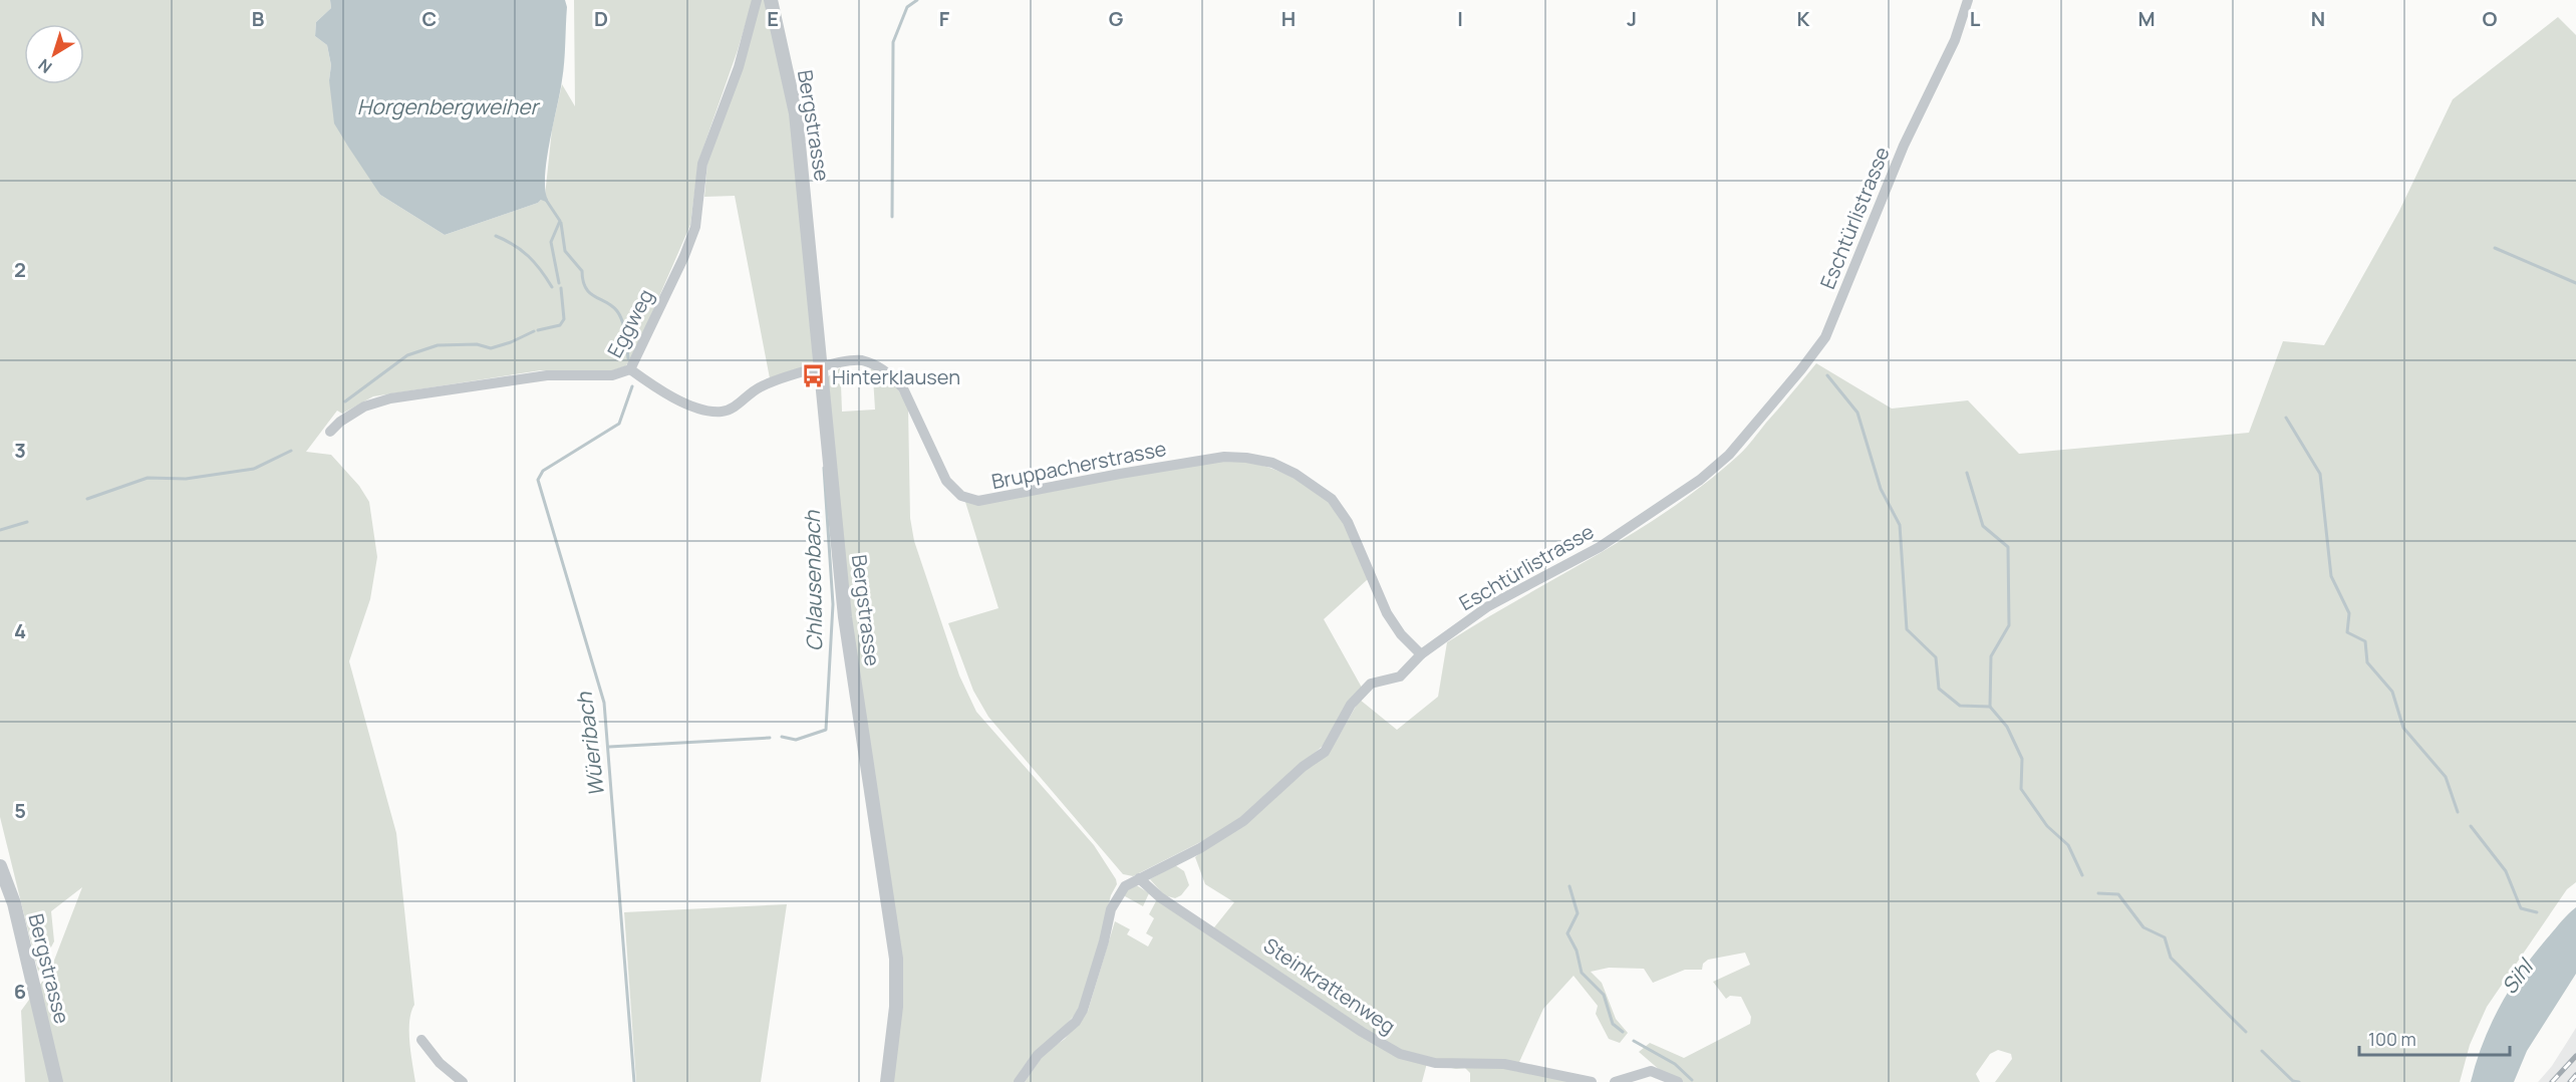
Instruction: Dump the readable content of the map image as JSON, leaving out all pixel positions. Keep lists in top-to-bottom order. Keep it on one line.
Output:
{"streets":{"street":["Bergstrasse","Eschtürlistrasse","Eggweg","Bruppacherstrasse","Steinkrattenweg"]},"crossings":[["Bergstrasse","Bruppacherstrasse"],["Eschtürlistrasse","Bruppacherstrasse"],["Eschtürlistrasse","Steinkrattenweg"],["Eggweg","Bruppacherstrasse"]],"water":["Horgenbergweiher","Chlausenbach","Wüeribach","Sihl"],"places":{"bus stop":["Hinterklausen"]},"scale_bar":"100 m","north":"bottom left","grid":{"columns":["B","C","D","E","F","G","H","I","J","K","L","M","N","O"],"rows":["2","3","4","5","6"]}}
